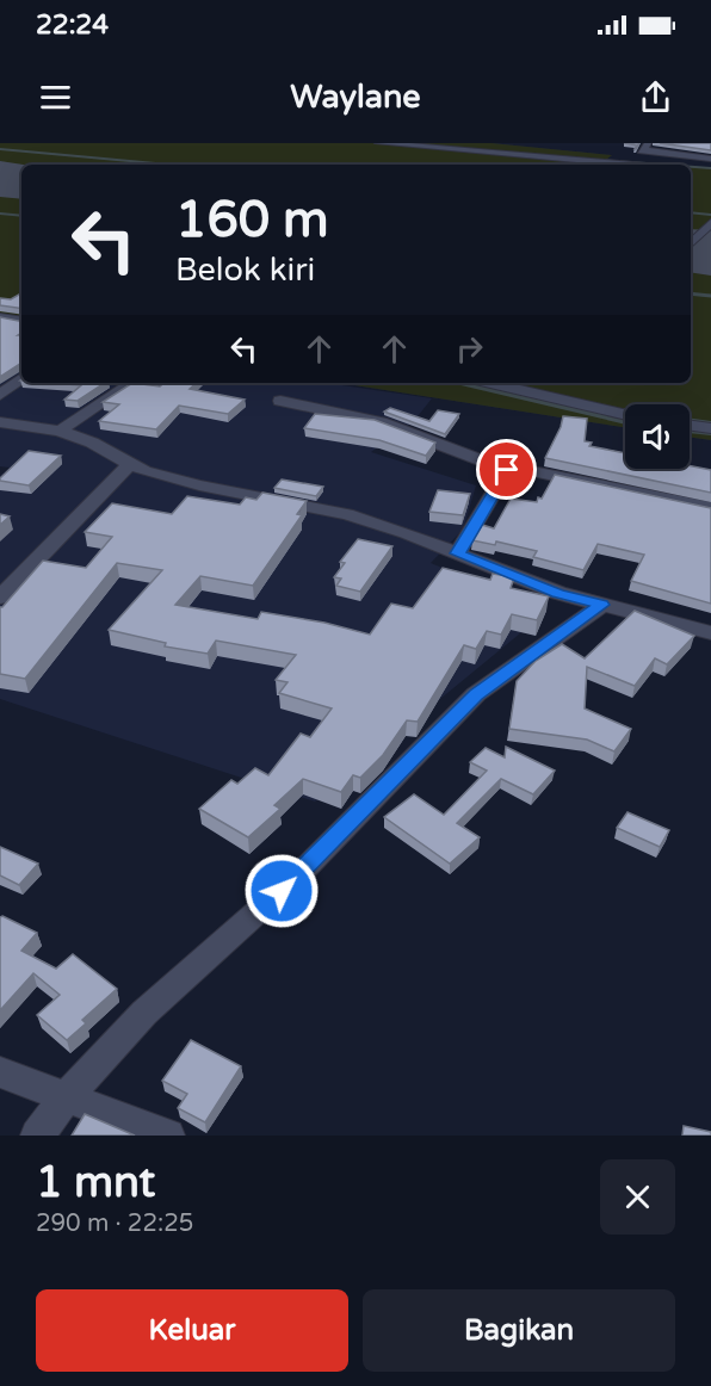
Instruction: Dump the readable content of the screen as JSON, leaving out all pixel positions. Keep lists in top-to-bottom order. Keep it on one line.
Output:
{"page":{"status":"22:24","header":"Waylane","turn":["160 m","Belok kiri"],"heading":["1 mnt","290 m · 22:25"],"buttons":["Keluar","Bagikan"]}}
